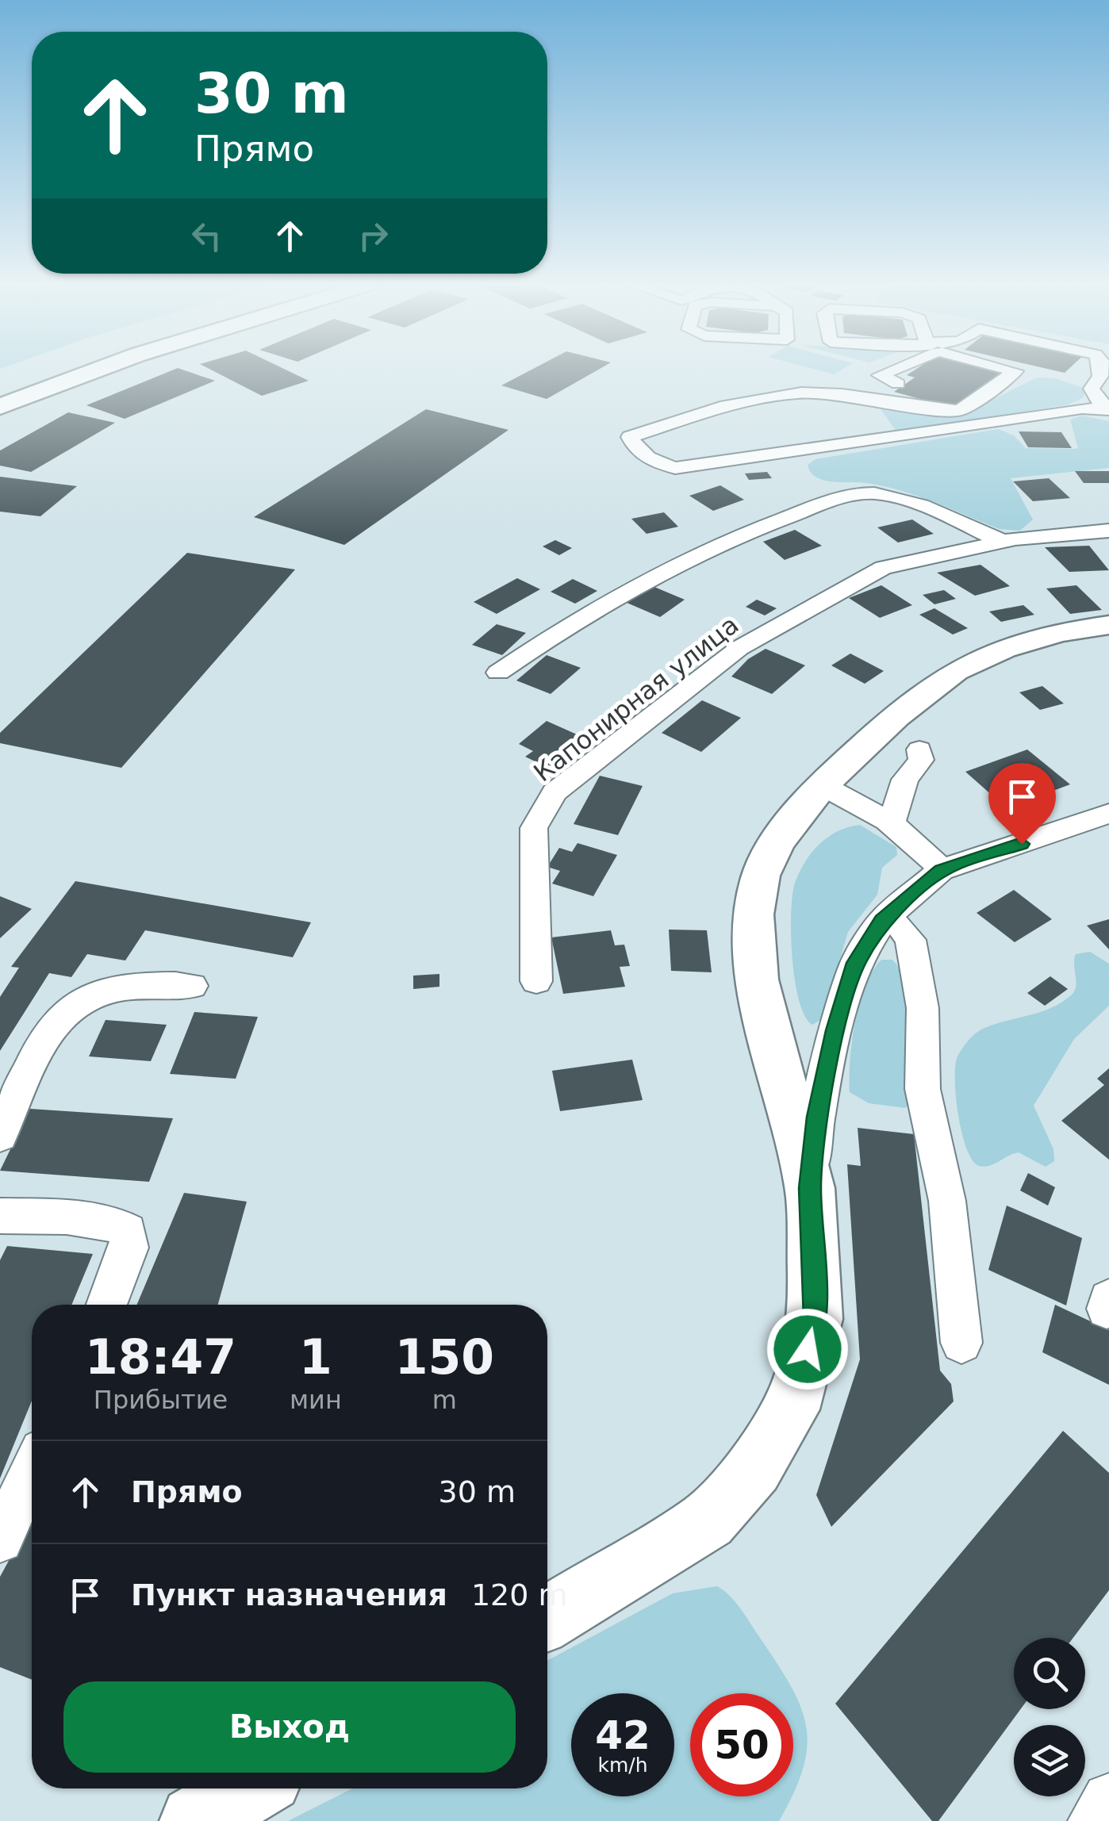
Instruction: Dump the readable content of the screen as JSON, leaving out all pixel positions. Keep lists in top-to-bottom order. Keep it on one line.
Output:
{"streets":{"street":["Капонирная улица"]},"page":{"turn":["30 m","Прямо"],"eta":["18:47","Прибытие","1","мин","150","m"],"list":[{"name":"Прямо","value":"30 m"},{"name":"Пункт назначения","value":"120 m"}],"buttons":"Выход","speed":"42 km/h","limit":"50"}}
